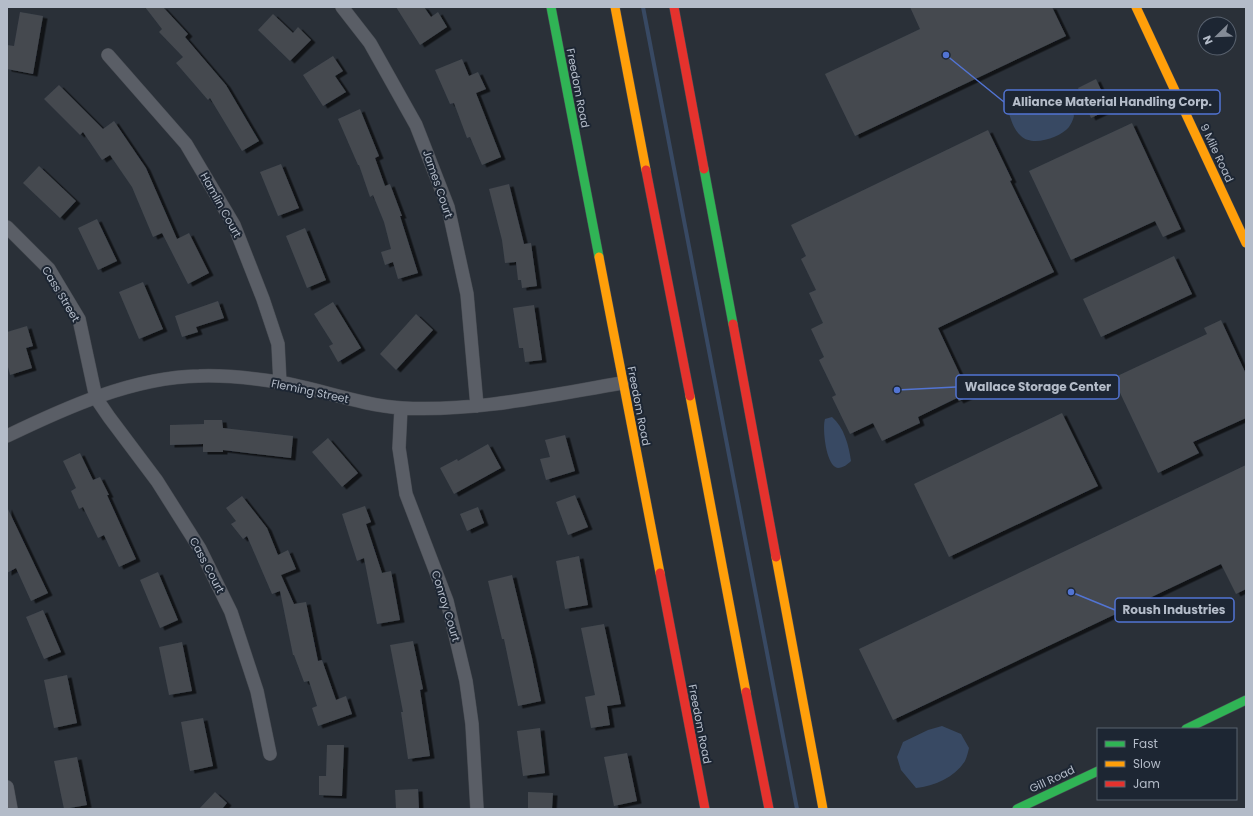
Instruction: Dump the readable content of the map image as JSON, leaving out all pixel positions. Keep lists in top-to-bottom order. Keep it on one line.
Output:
{"streets":{"main road":["Freedom Road","9 Mile Road","Gill Road"],"street":["James Court","Hamlin Court","Cass Street","Fleming Street","Cass Court","Conroy Court"]},"crossings":[["Freedom Road","Fleming Street"],["James Court","Fleming Street"],["Hamlin Court","Fleming Street"],["Cass Street","Fleming Street"],["Cass Street","Cass Court"],["Fleming Street","Cass Court"],["Fleming Street","Conroy Court"]],"places":["Alliance Material Handling Corp.","Wallace Storage Center","Roush Industries"],"legend":["Fast","Slow","Jam"],"north":"bottom left"}
